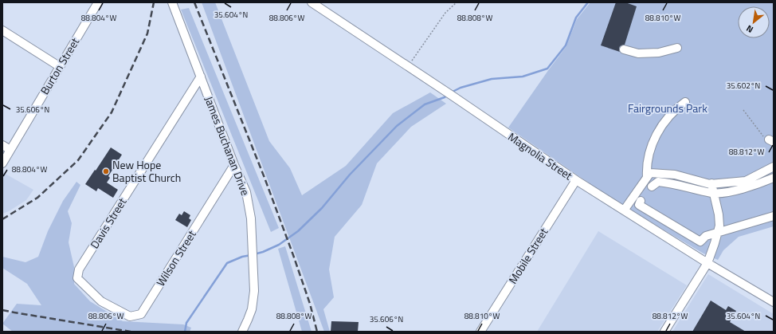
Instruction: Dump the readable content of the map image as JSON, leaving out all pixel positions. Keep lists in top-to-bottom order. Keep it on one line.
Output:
{"streets":{"street":["Burton Street","James Buchanan Drive","Magnolia Street","Davis Street","Mobile Street","Wilson Street"]},"crossings":[["James Buchanan Drive","Davis Street"],["James Buchanan Drive","Wilson Street"],["Magnolia Street","Mobile Street"],["Davis Street","Wilson Street"]],"parks":["Fairgrounds Park"],"places":["New Hope Baptist Church"],"north":"bottom left","coordinates":["35.604°N","88.804°W","88.806°W","88.808°W","88.810°W","35.602°N","35.606°N","88.812°W"]}
